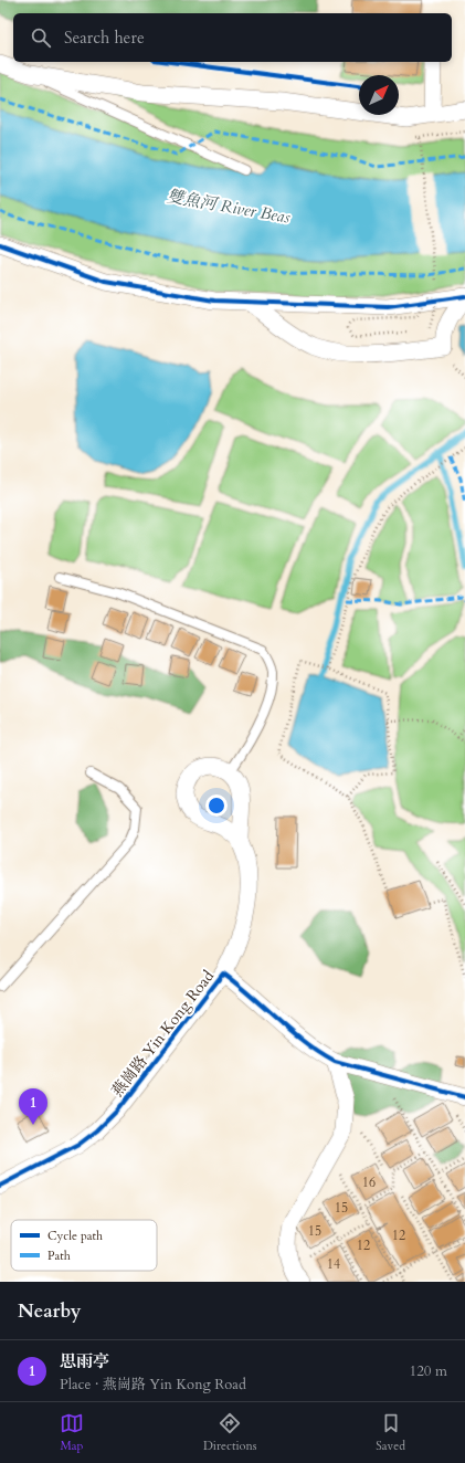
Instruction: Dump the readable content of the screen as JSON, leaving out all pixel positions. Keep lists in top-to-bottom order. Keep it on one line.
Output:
{"streets":{"street":["燕崗路 Yin Kong Road"]},"water":["雙魚河 River Beas"],"house_numbers":["16","15","15","12","12","14"],"legend":["Cycle path","Path"],"north":"top right","page":{"search":"Search here","pins":"1","heading":"Nearby","list":[{"mark":"1","name":"思雨亭","note":"Place · 燕崗路 Yin Kong Road","value":"120 m"}],"nav":["Map","Directions","Saved"]}}
